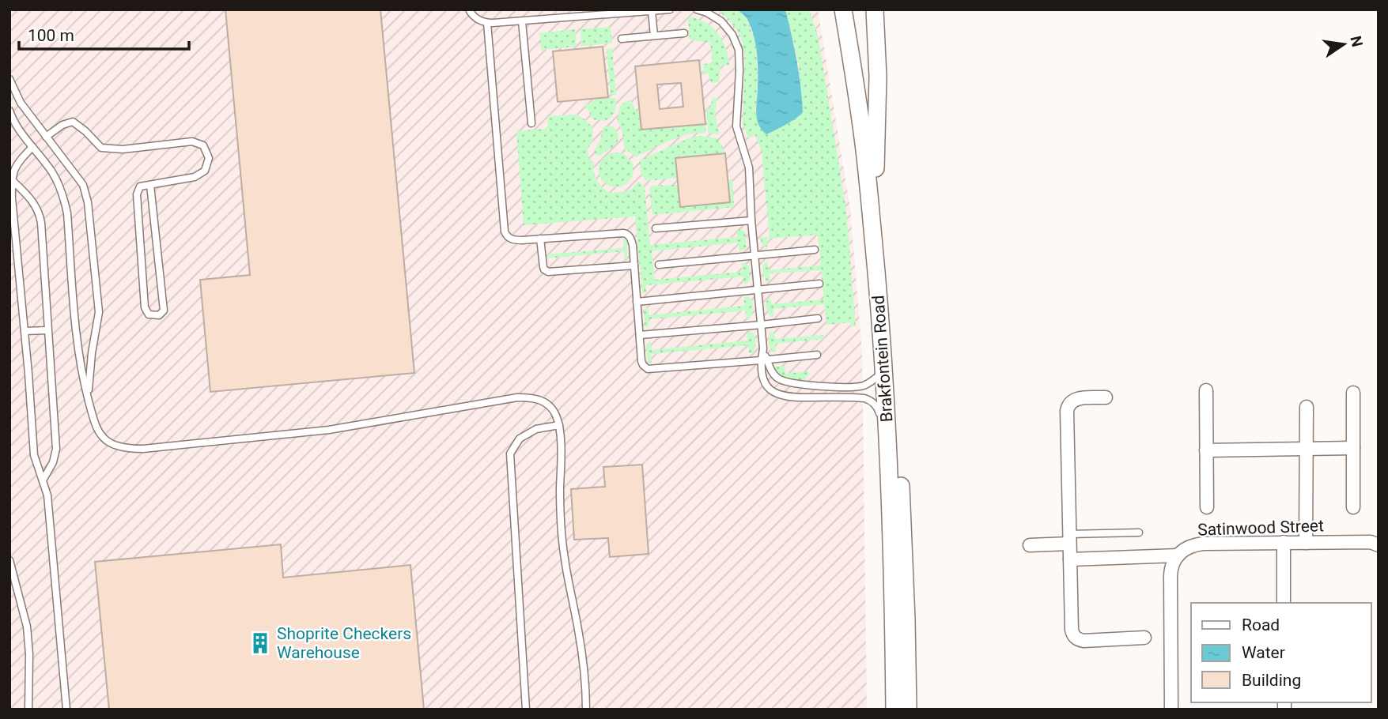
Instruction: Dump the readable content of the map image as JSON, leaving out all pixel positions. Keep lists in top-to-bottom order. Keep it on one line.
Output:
{"streets":{"street":["Brakfontein Road","Satinwood Street"]},"places":{"building":["Shoprite Checkers Warehouse"]},"legend":["Road","Water","Building"],"scale_bar":"100 m","north":"right"}
